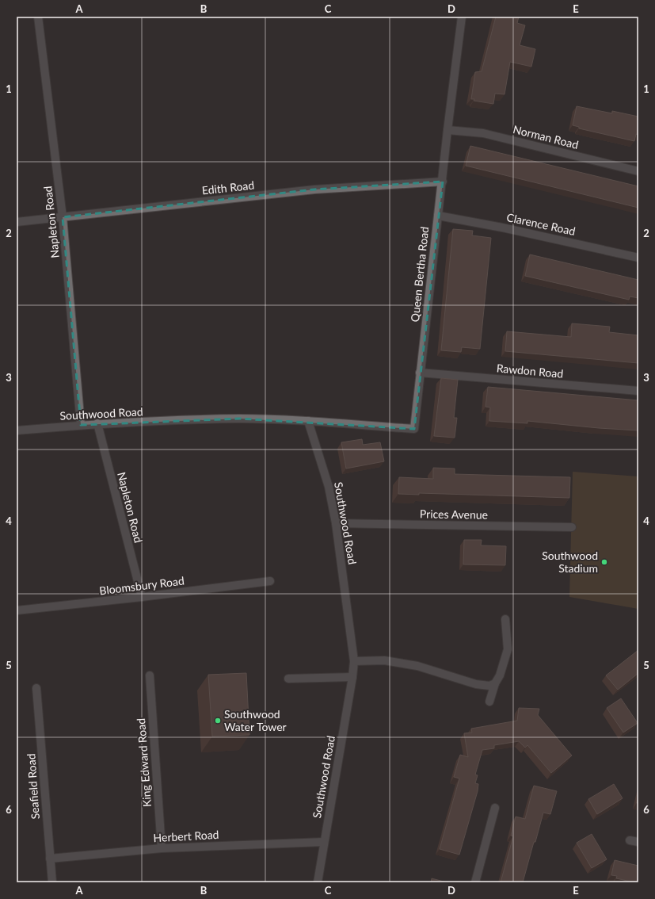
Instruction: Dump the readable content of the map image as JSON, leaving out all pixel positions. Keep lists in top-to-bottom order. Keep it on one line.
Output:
{"streets":{"street":["Norman Road","Edith Road","Napleton Road","Clarence Road","Queen Bertha Road","Rawdon Road","Southwood Road","Prices Avenue","Bloomsbury Road","King Edward Road","Seafield Road","Herbert Road"]},"crossings":[["Norman Road","Queen Bertha Road"],["Edith Road","Napleton Road"],["Edith Road","Queen Bertha Road"],["Napleton Road","Southwood Road"],["Napleton Road","Bloomsbury Road"],["Clarence Road","Queen Bertha Road"],["Queen Bertha Road","Rawdon Road"],["Queen Bertha Road","Southwood Road"],["Southwood Road","Prices Avenue"],["Southwood Road","Herbert Road"],["King Edward Road","Herbert Road"],["Seafield Road","Herbert Road"]],"places":["Southwood Stadium","Southwood Water Tower"],"grid":{"columns":["A","B","C","D","E"],"rows":["1","2","3","4","5","6"]}}
